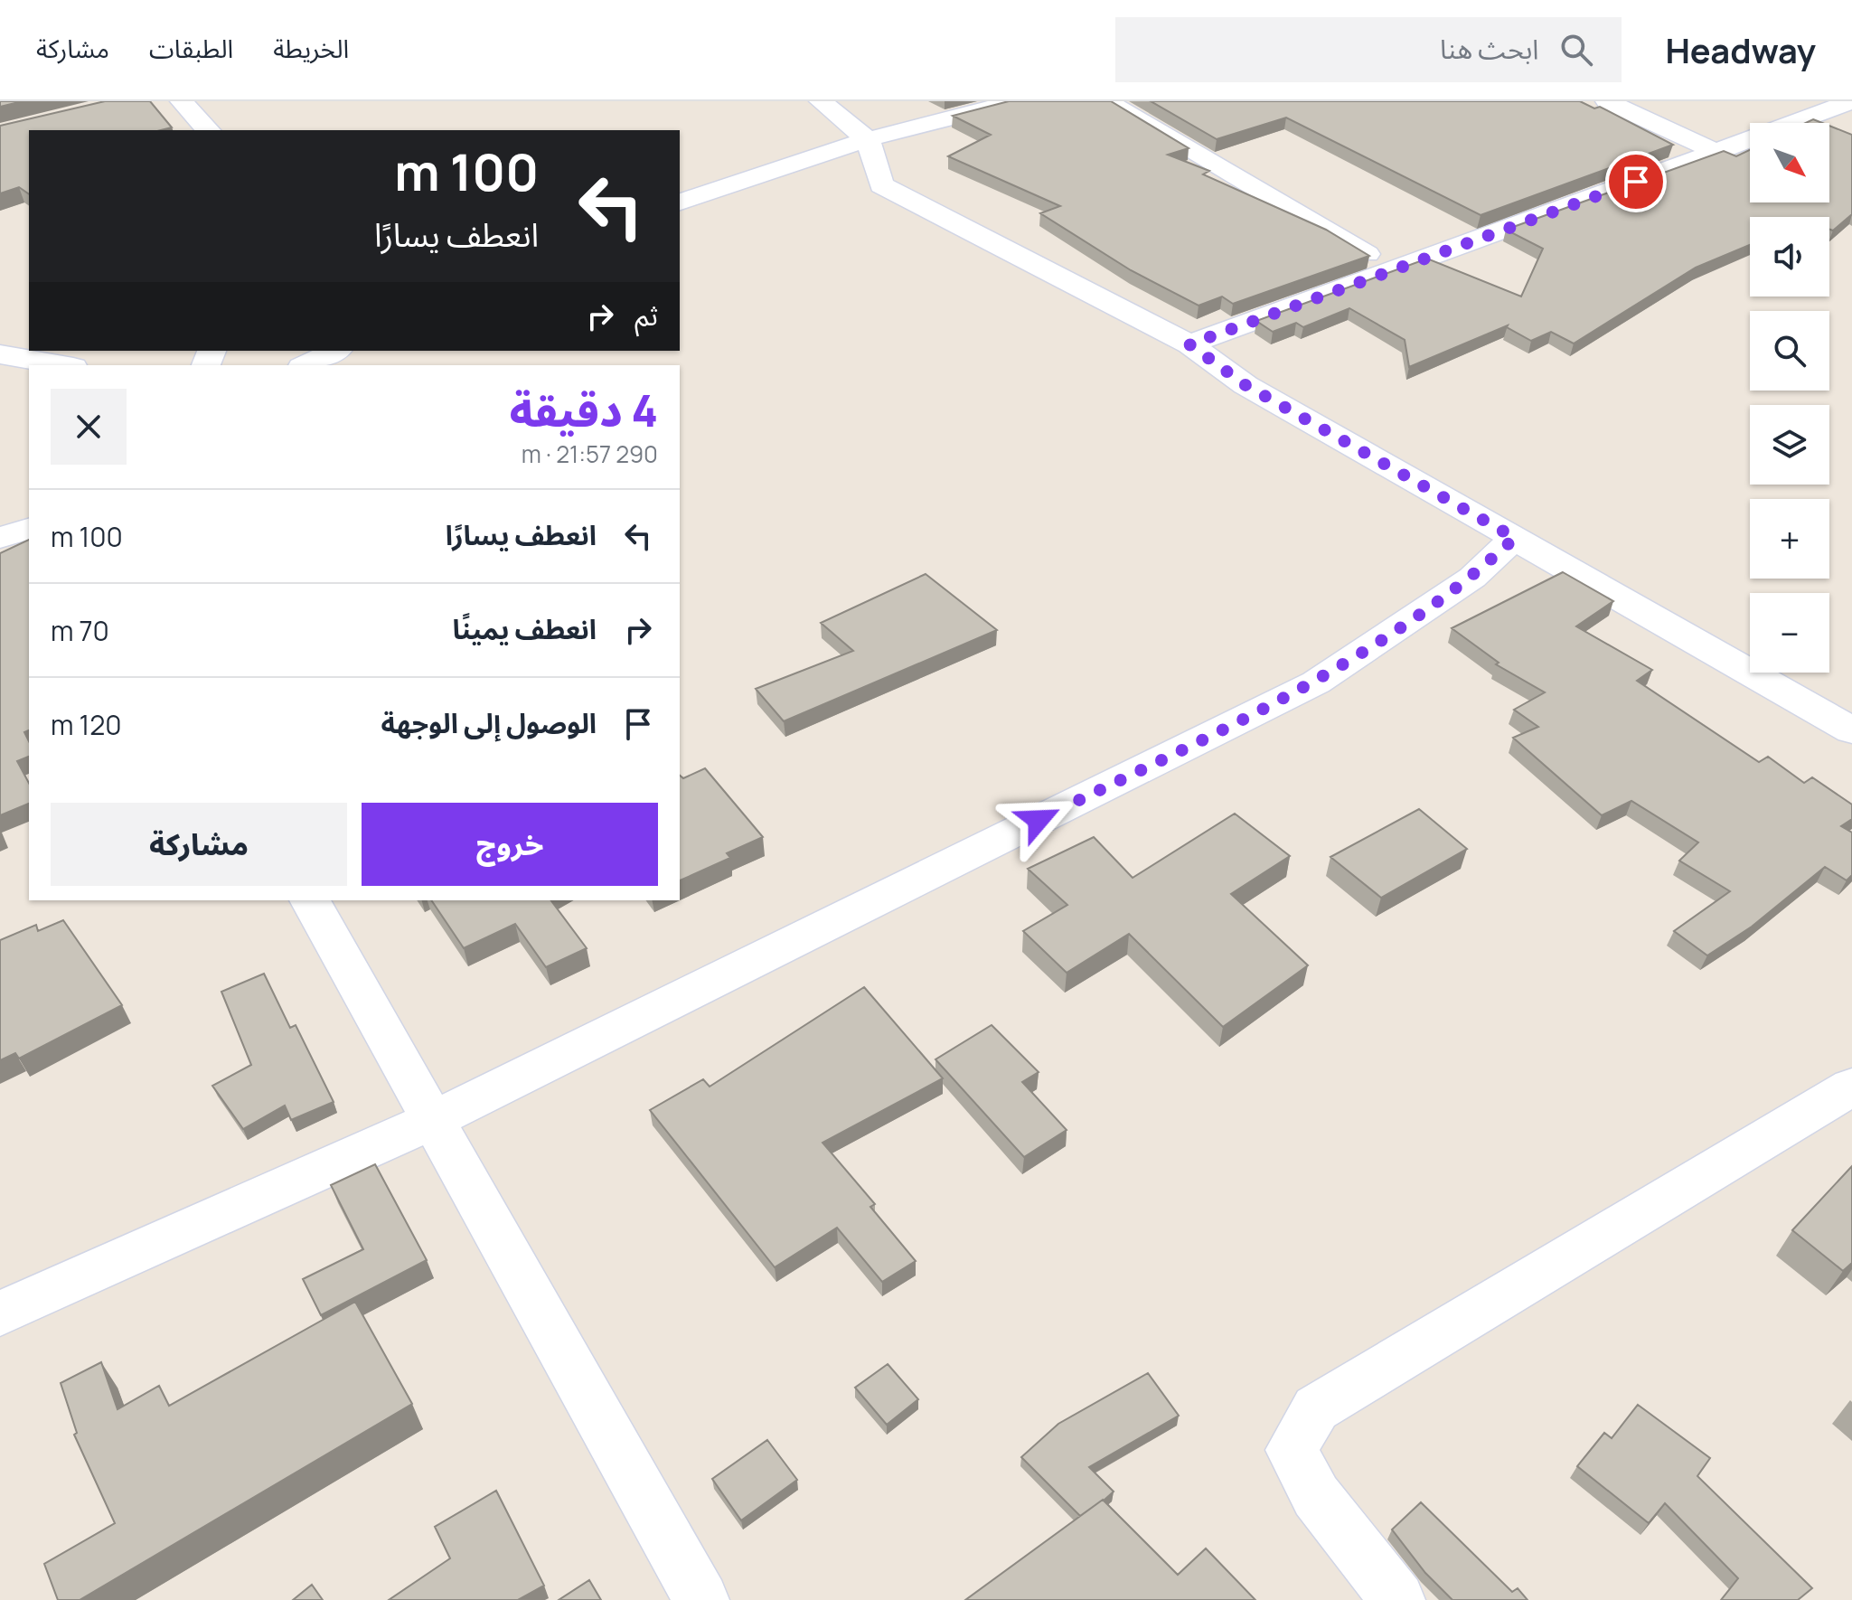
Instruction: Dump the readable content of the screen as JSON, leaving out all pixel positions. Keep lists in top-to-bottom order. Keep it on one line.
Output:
{"north":"bottom right","page":{"header":"Headway","search":"ابحث هنا","nav":["الخريطة","الطبقات","مشاركة"],"map_buttons":["+","−"],"turn":["100 m","انعطف يسارًا"],"then":"ثم","heading":["4 دقيقة","290 m · 21:57"],"list":[{"name":"انعطف يسارًا","value":"100 m"},{"name":"انعطف يمينًا","value":"70 m"},{"name":"الوصول إلى الوجهة","value":"120 m"}],"buttons":["خروج","مشاركة"]}}
